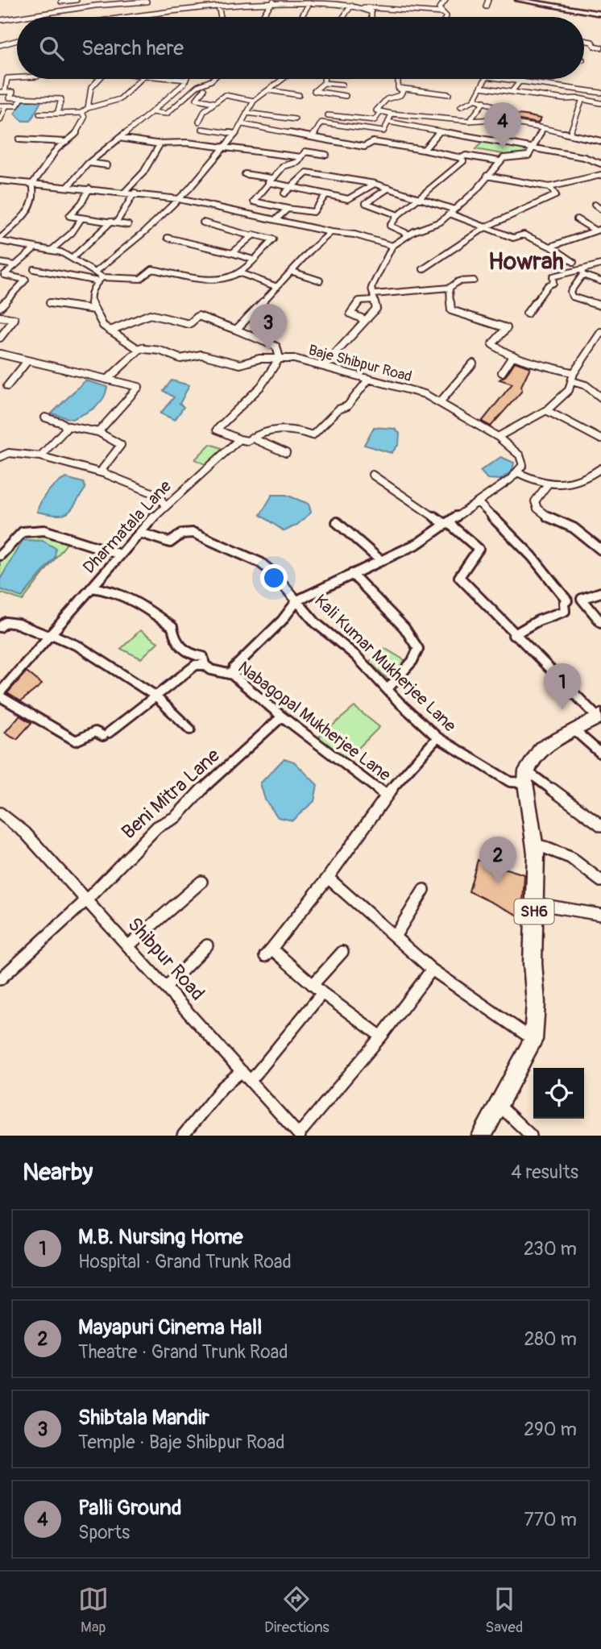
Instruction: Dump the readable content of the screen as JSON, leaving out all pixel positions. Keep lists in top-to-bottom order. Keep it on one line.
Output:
{"streets":{"main road":["SH6"],"street":["Baje Shibpur Road","Dharmatala Lane","Kali Kumar Mukherjee Lane","Nabagopal Mukherjee Lane","Beni Mitra Lane","Shibpur Road"]},"crossings":[["Dharmatala Lane","Kali Kumar Mukherjee Lane"],["Dharmatala Lane","Nabagopal Mukherjee Lane"],["Kali Kumar Mukherjee Lane","SH6"],["Nabagopal Mukherjee Lane","Beni Mitra Lane"],["Beni Mitra Lane","Shibpur Road"]],"districts":["Howrah"],"page":{"search":"Search here","pins":["4","3","1","2"],"heading":["Nearby","4 results"],"list":[{"mark":"1","name":"M.B. Nursing Home","note":"Hospital · Grand Trunk Road","value":"230 m"},{"mark":"2","name":"Mayapuri Cinema Hall","note":"Theatre · Grand Trunk Road","value":"280 m"},{"mark":"3","name":"Shibtala Mandir","note":"Temple · Baje Shibpur Road","value":"290 m"},{"mark":"4","name":"Palli Ground","note":"Sports","value":"770 m"}],"nav":["Map","Directions","Saved"]}}
